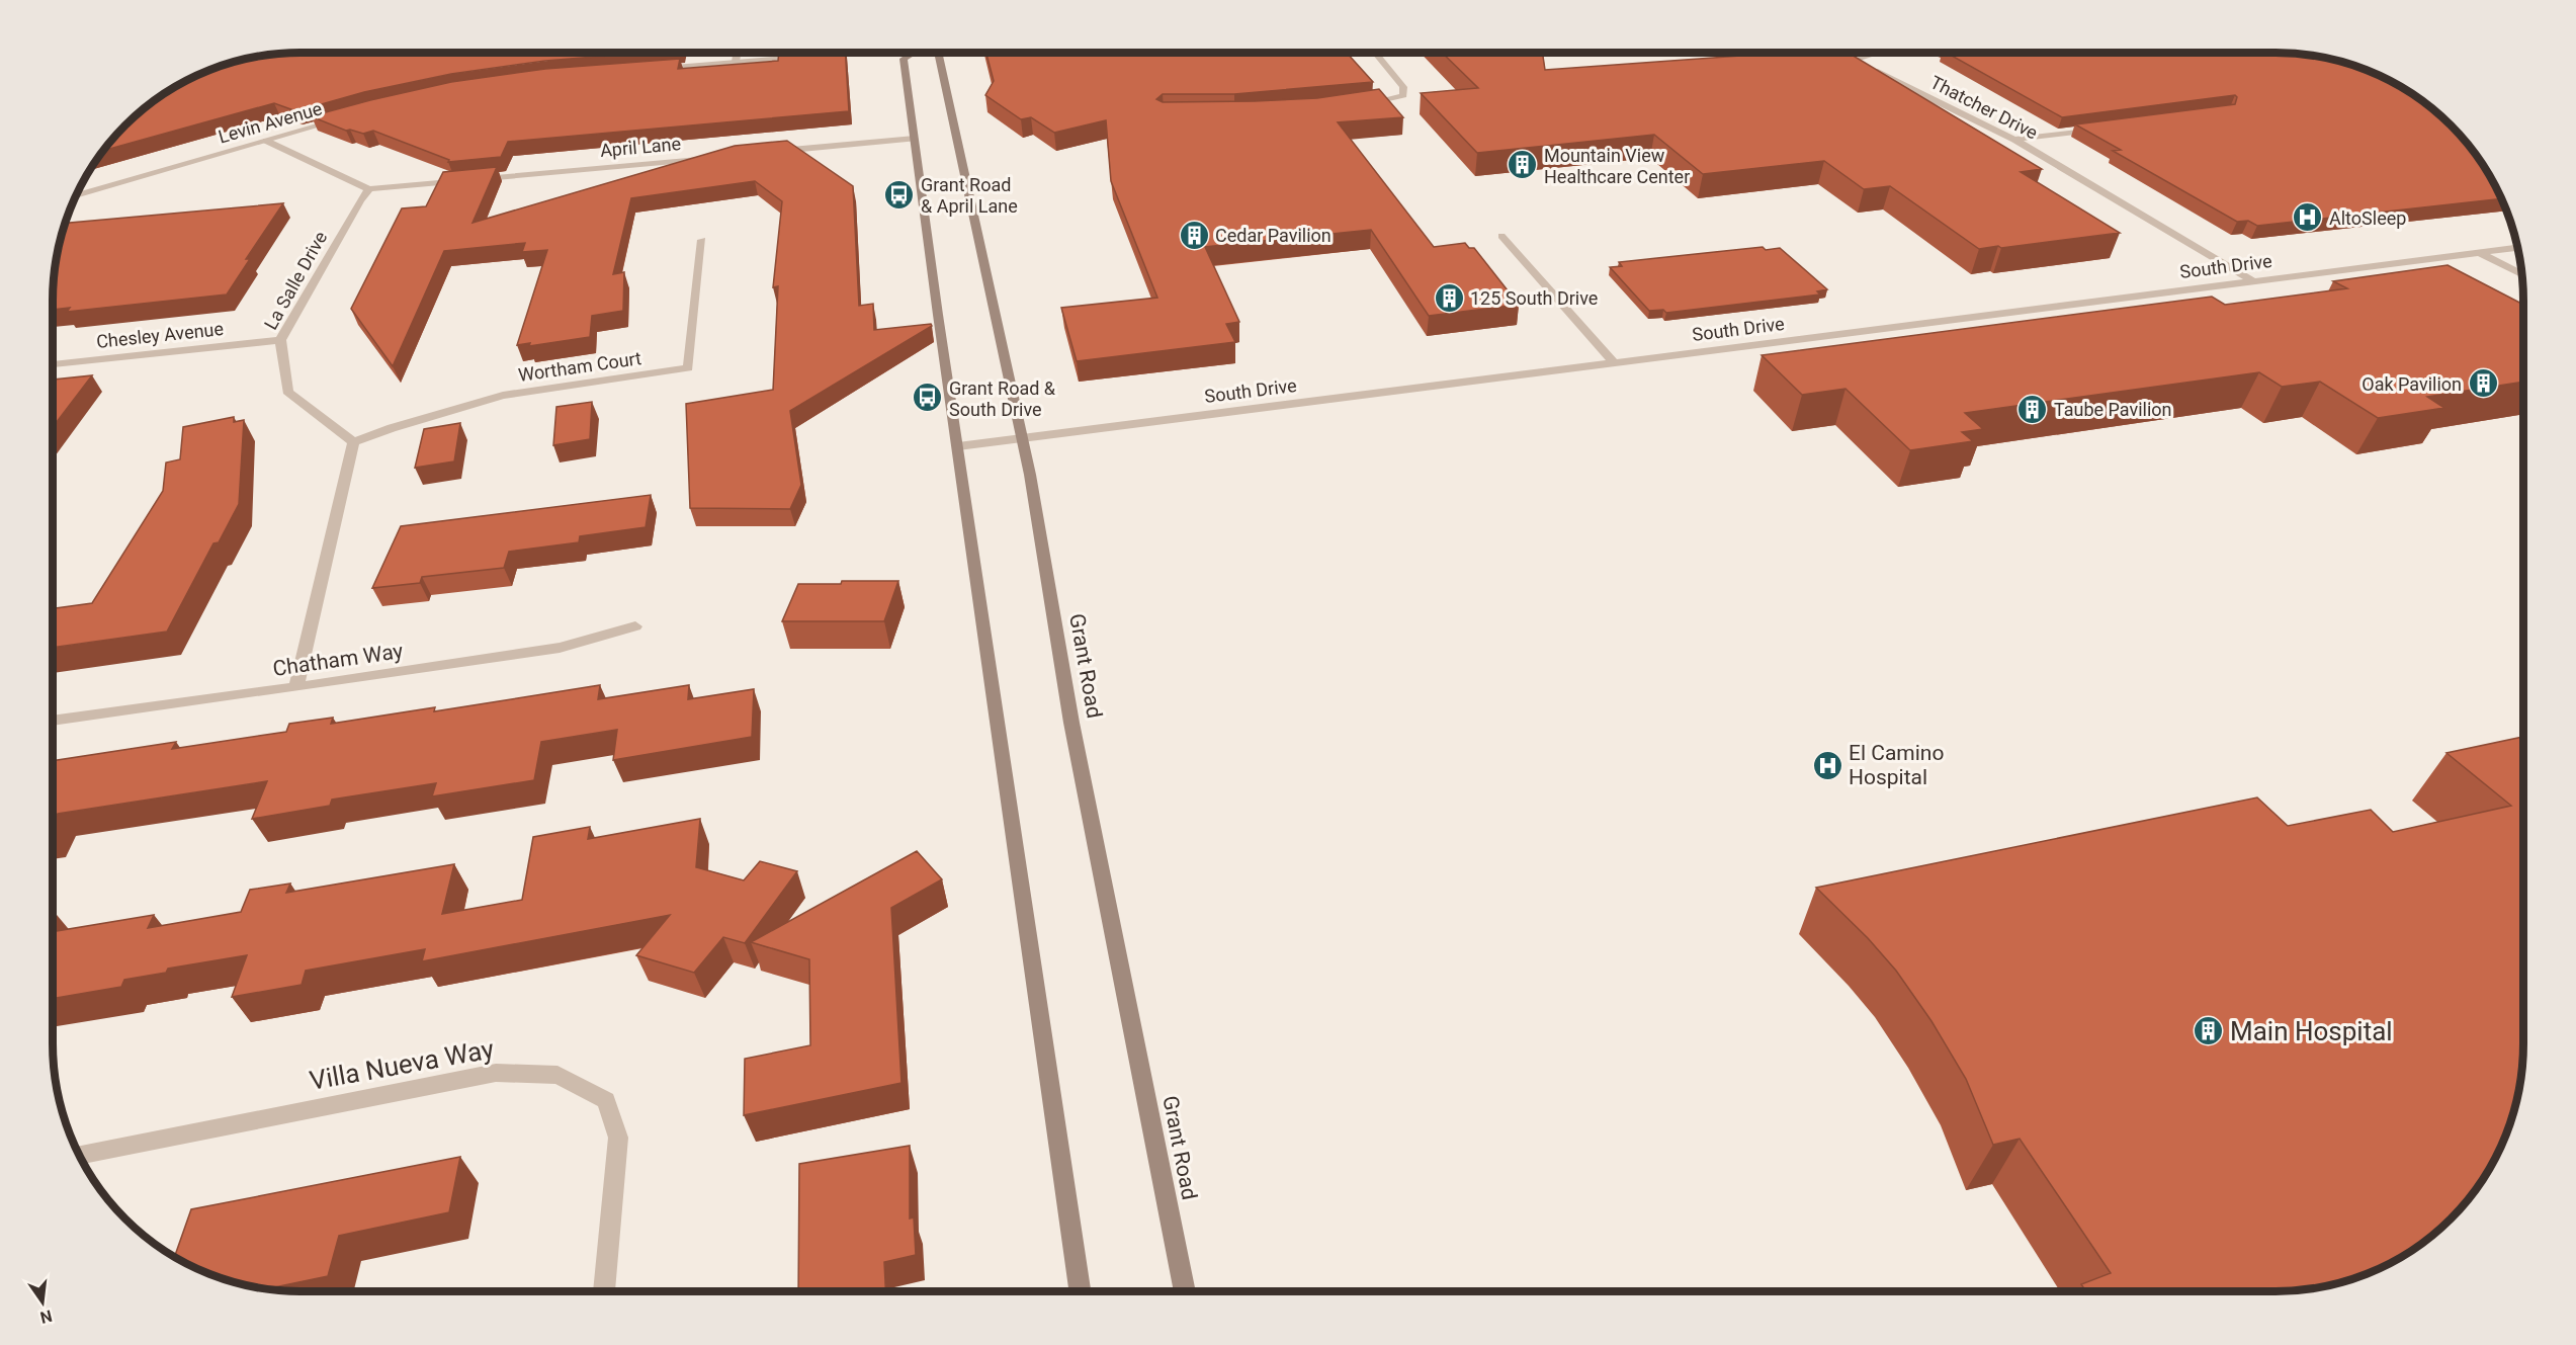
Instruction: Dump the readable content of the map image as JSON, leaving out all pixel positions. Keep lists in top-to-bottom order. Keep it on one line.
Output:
{"streets":{"main road":["Grant Road"],"street":["Thatcher Drive","Levin Avenue","April Lane","South Drive","La Salle Drive","Chesley Avenue","Wortham Court","Chatham Way","Villa Nueva Way"]},"crossings":[["Thatcher Drive","South Drive"],["April Lane","La Salle Drive"],["South Drive","Grant Road"],["La Salle Drive","Chesley Avenue"],["La Salle Drive","Wortham Court"]],"places":{"building":["Mountain View Healthcare Center","Cedar Pavilion","125 South Drive","Oak Pavilion","Taube Pavilion","Main Hospital"],"bus stop":["Grant Road & April Lane","Grant Road & South Drive"],"hospital":["AltoSleep","El Camino Hospital"]},"north":"bottom"}
